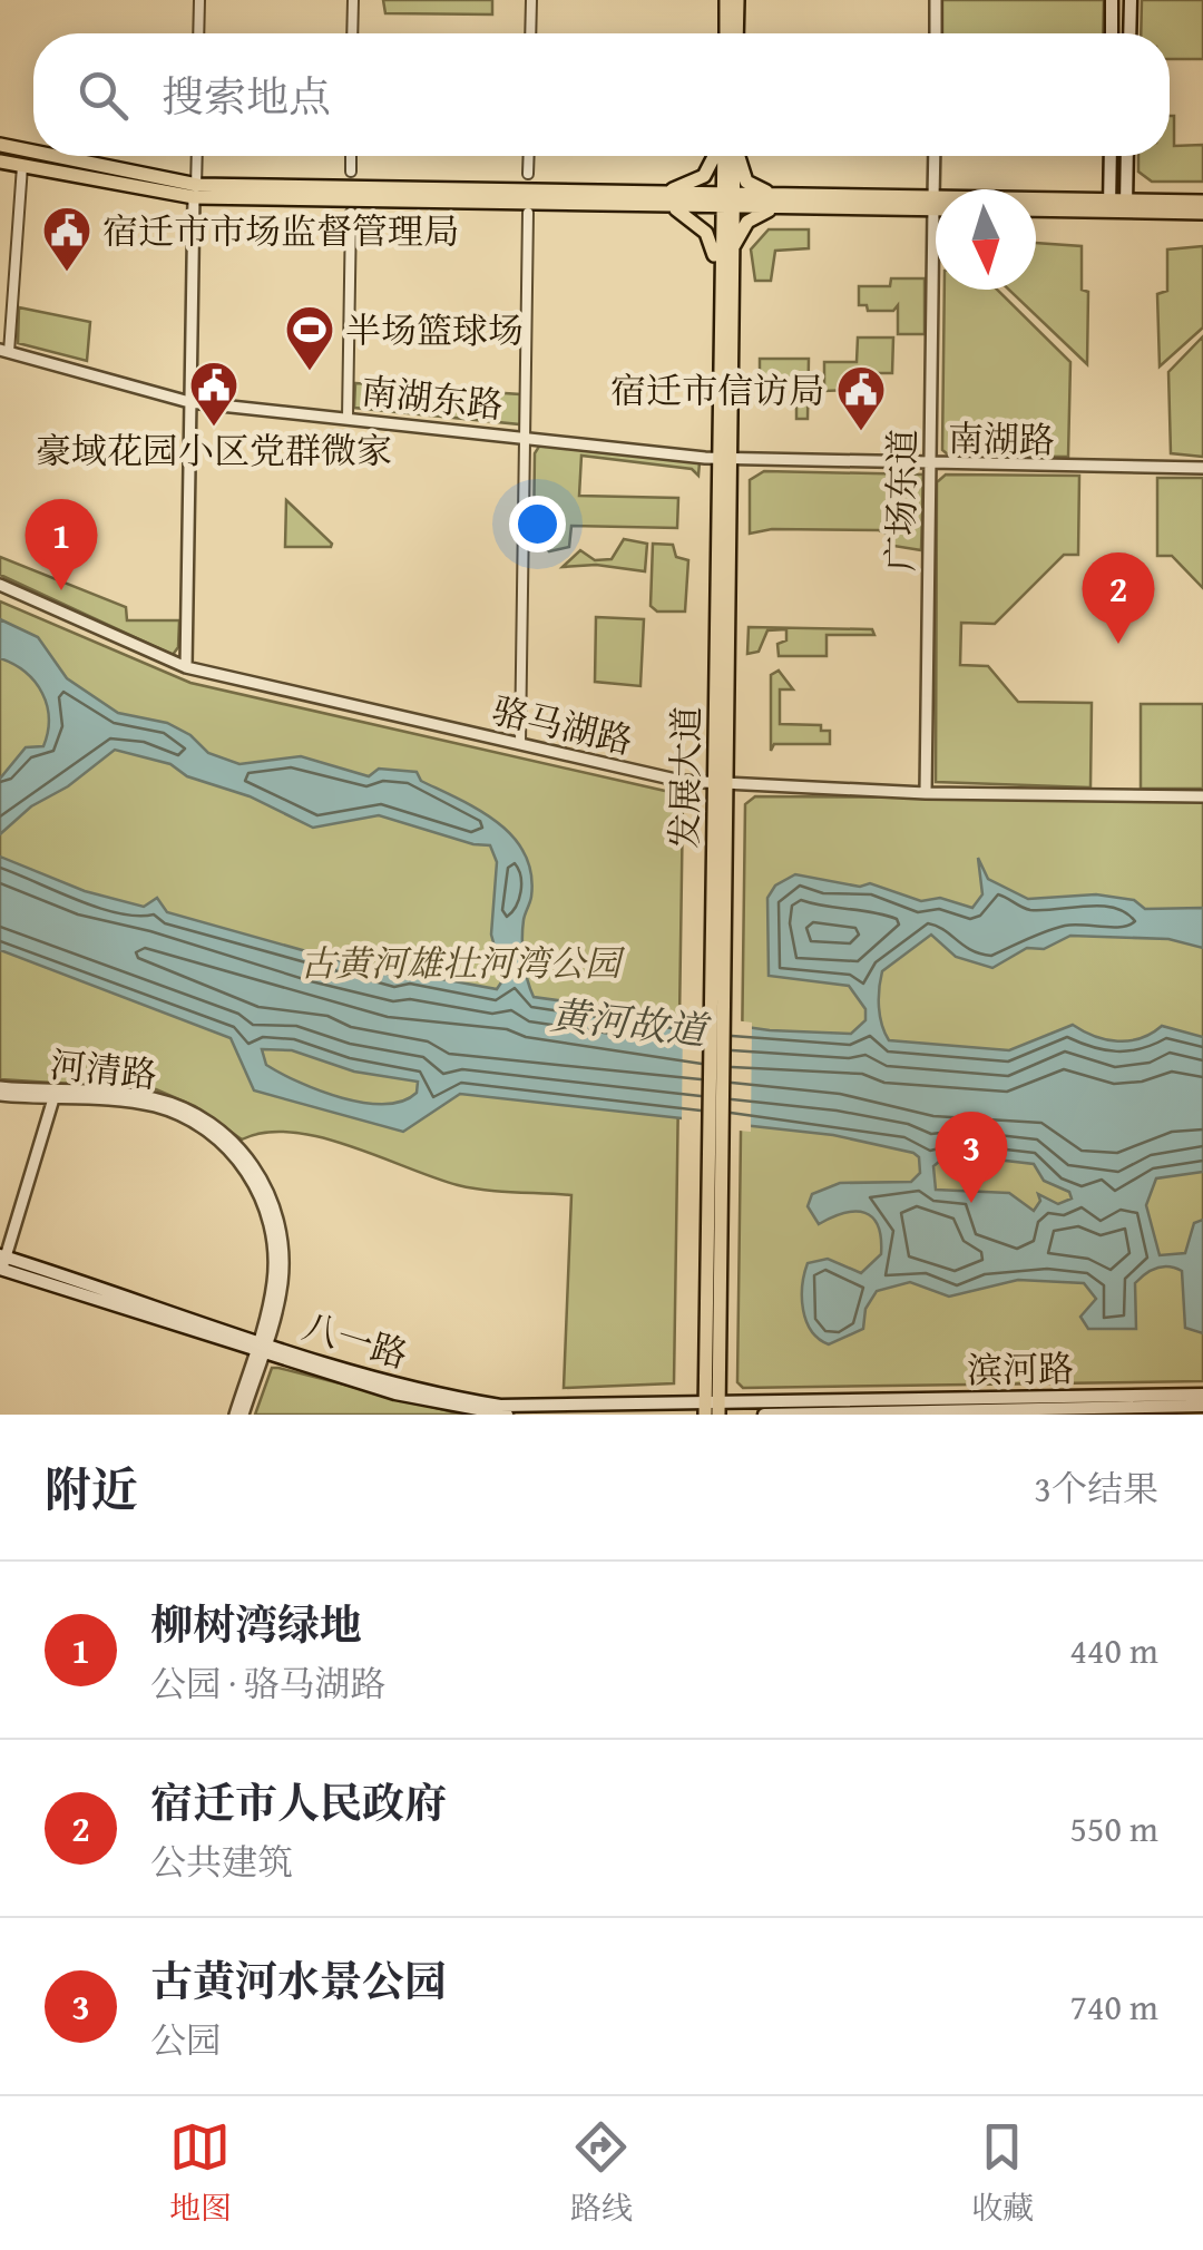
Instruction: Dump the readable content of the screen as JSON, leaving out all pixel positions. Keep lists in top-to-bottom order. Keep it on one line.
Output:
{"streets":{"main road":["发展大道","八一路","滨河路"],"street":["南湖东路","南湖路","广场东道","骆马湖路","河清路"]},"crossings":[["南湖东路","南湖路"],["南湖东路","发展大道"],["南湖路","广场东道"],["南湖路","发展大道"],["广场东道","骆马湖路"],["骆马湖路","发展大道"],["发展大道","八一路"],["发展大道","滨河路"],["河清路","八一路"],["八一路","滨河路"]],"water":["黄河故道"],"parks":["古黄河雄壮河湾公园"],"places":{"public building":["宿迁市市场监督管理局","豪域花园小区党群微家","宿迁市信访局"],"sports":["半场篮球场"]},"north":"bottom","page":{"search":"搜索地点","pins":["1","2","3"],"heading":["附近","3个结果"],"list":[{"mark":"1","name":"柳树湾绿地","note":"公园 · 骆马湖路","value":"440 m"},{"mark":"2","name":"宿迁市人民政府","note":"公共建筑","value":"550 m"},{"mark":"3","name":"古黄河水景公园","note":"公园","value":"740 m"}],"nav":["地图","路线","收藏"]}}
